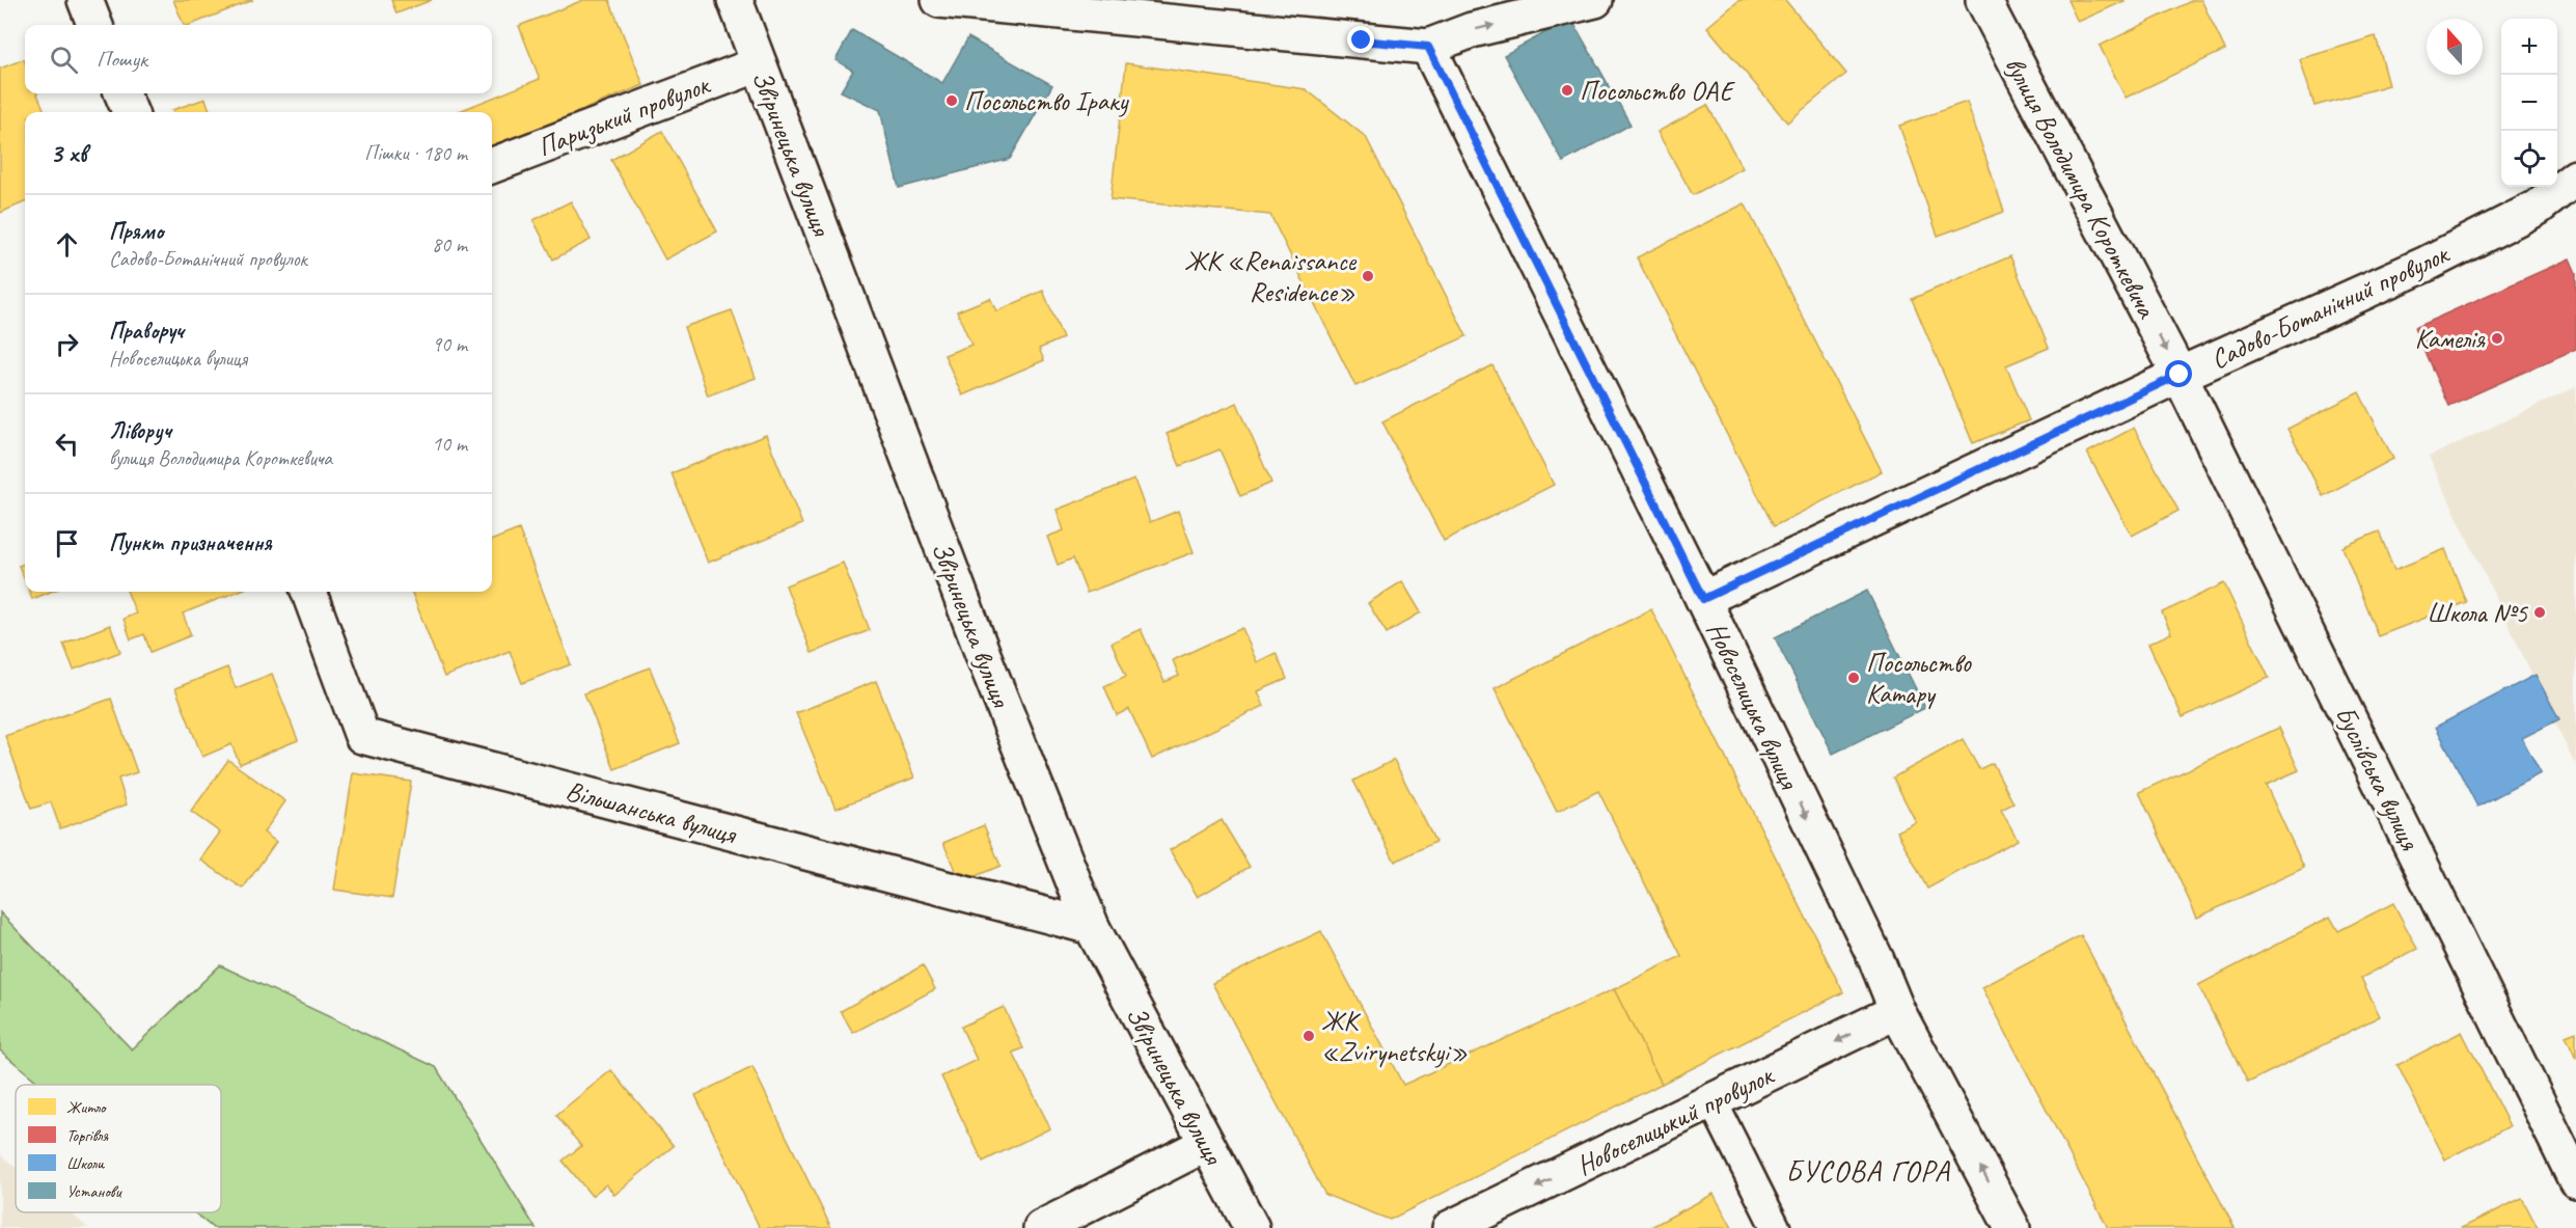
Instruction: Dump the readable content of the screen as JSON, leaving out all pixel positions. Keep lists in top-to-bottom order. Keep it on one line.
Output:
{"streets":{"street":["Паризький провулок","Звіринецька вулиця","вулиця Володимира Короткевича","Садово-Ботанічний провулок","Новоселицька вулиця","Буслівська вулиця","Вільшанська вулиця","Новоселицький провулок"]},"crossings":[["Паризький провулок","Звіринецька вулиця"],["Звіринецька вулиця","Вільшанська вулиця"],["вулиця Володимира Короткевича","Садово-Ботанічний провулок"],["вулиця Володимира Короткевича","Буслівська вулиця"],["Садово-Ботанічний провулок","Новоселицька вулиця"],["Садово-Ботанічний провулок","Буслівська вулиця"],["Новоселицька вулиця","Новоселицький провулок"]],"one_way":["вулиця Володимира Короткевича","Новоселицький провулок"],"districts":["БУСОВА ГОРА"],"places":["Посольство ОАЕ","Посольство Іраку","ЖК «Renaissance Residence»","Камелія","Школа №5","Посольство Катару","ЖК «Zvirynetskyi»"],"legend":["Житло","Торгівля","Школи","Установи"],"north":"top","page":{"map_buttons":["+","−"],"search":"Пошук","heading":["3 хв","Пішки · 180 m"],"list":[["Прямо","Садово-Ботанічний провулок","80 m"],["Праворуч","Новоселицька вулиця","90 m"],["Ліворуч","вулиця Володимира Короткевича","10 m"],"Пункт призначення"]}}
